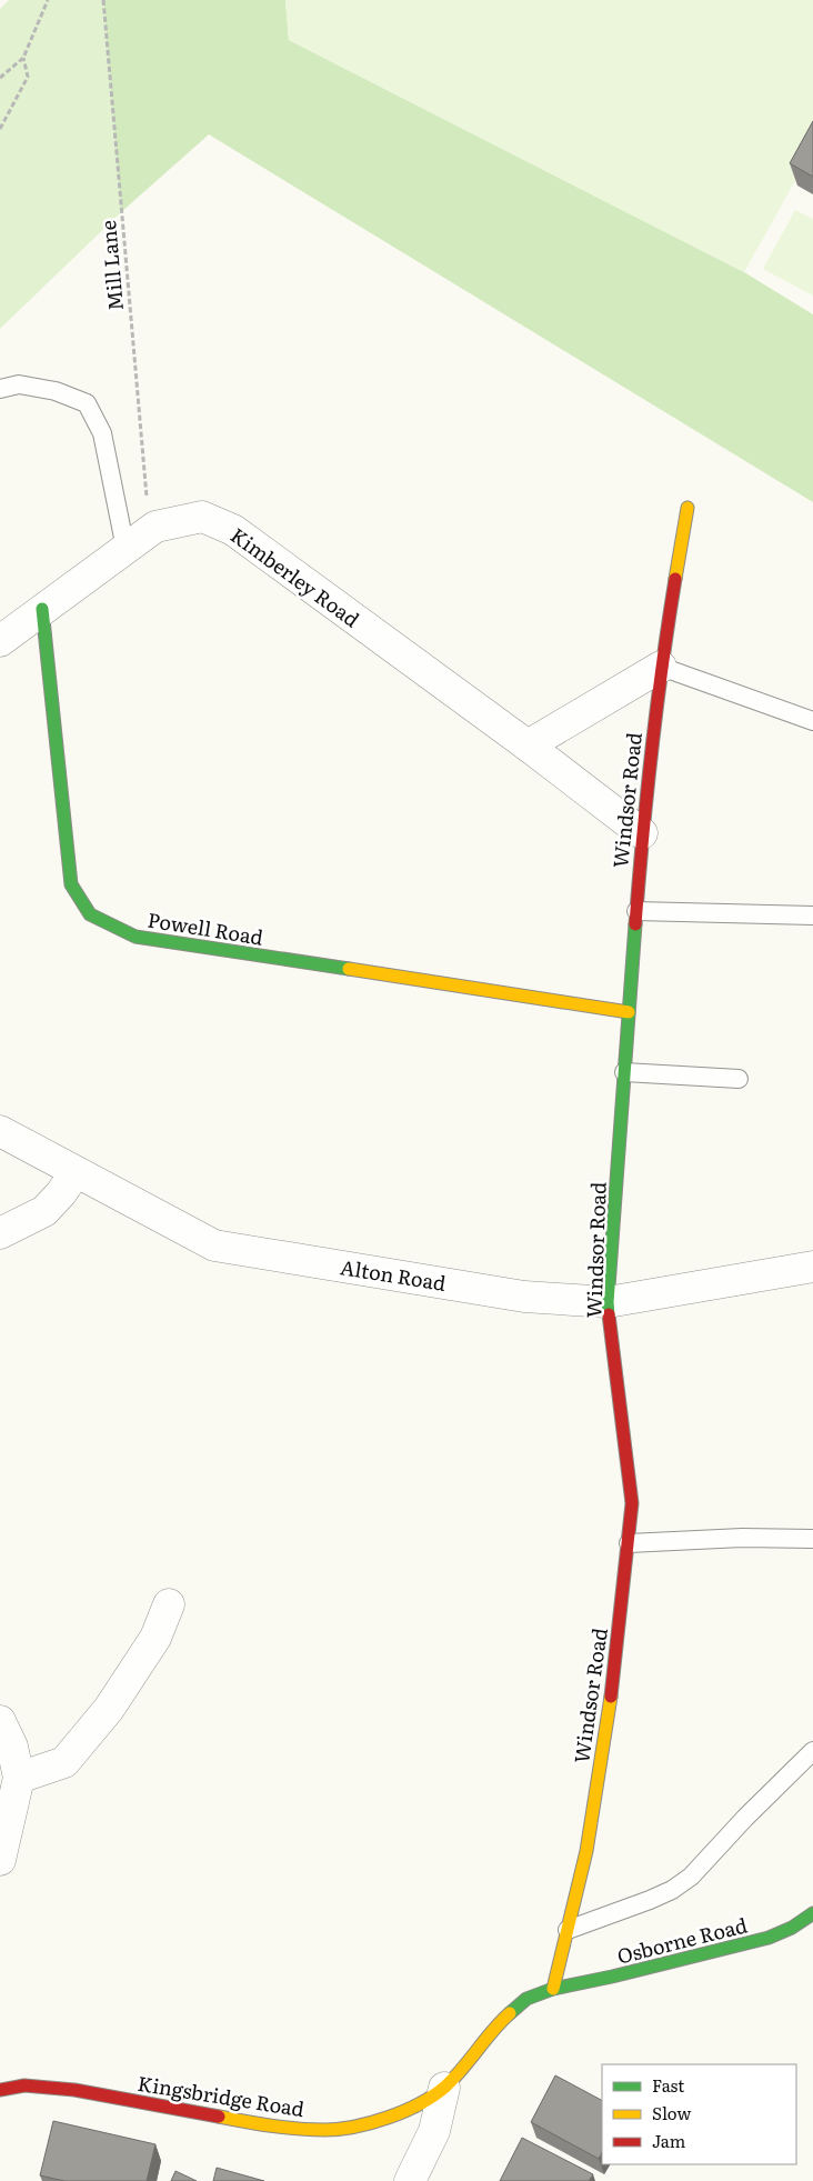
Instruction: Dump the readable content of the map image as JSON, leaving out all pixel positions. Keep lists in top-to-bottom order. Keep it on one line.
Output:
{"streets":{"street":["Kimberley Road","Windsor Road","Powell Road","Alton Road","Osborne Road","Kingsbridge Road"],"path":["Mill Lane"]},"crossings":[["Mill Lane","Kimberley Road"],["Kimberley Road","Windsor Road"],["Kimberley Road","Powell Road"],["Windsor Road","Powell Road"],["Windsor Road","Alton Road"],["Windsor Road","Osborne Road"],["Windsor Road","Kingsbridge Road"],["Osborne Road","Kingsbridge Road"]],"legend":["Fast","Slow","Jam"]}
